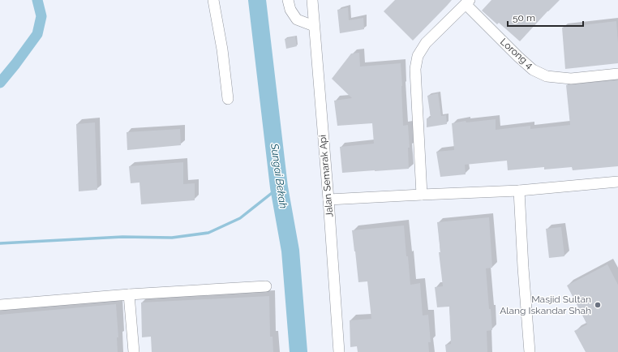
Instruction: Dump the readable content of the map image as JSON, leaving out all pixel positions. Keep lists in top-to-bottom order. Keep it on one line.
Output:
{"streets":{"street":["Lorong 4","Jalan Semarak Api"]},"water":["Sungai Bekah"],"places":["Masjid Sultan Alang Iskandar Shah"],"scale_bar":"50 m"}
